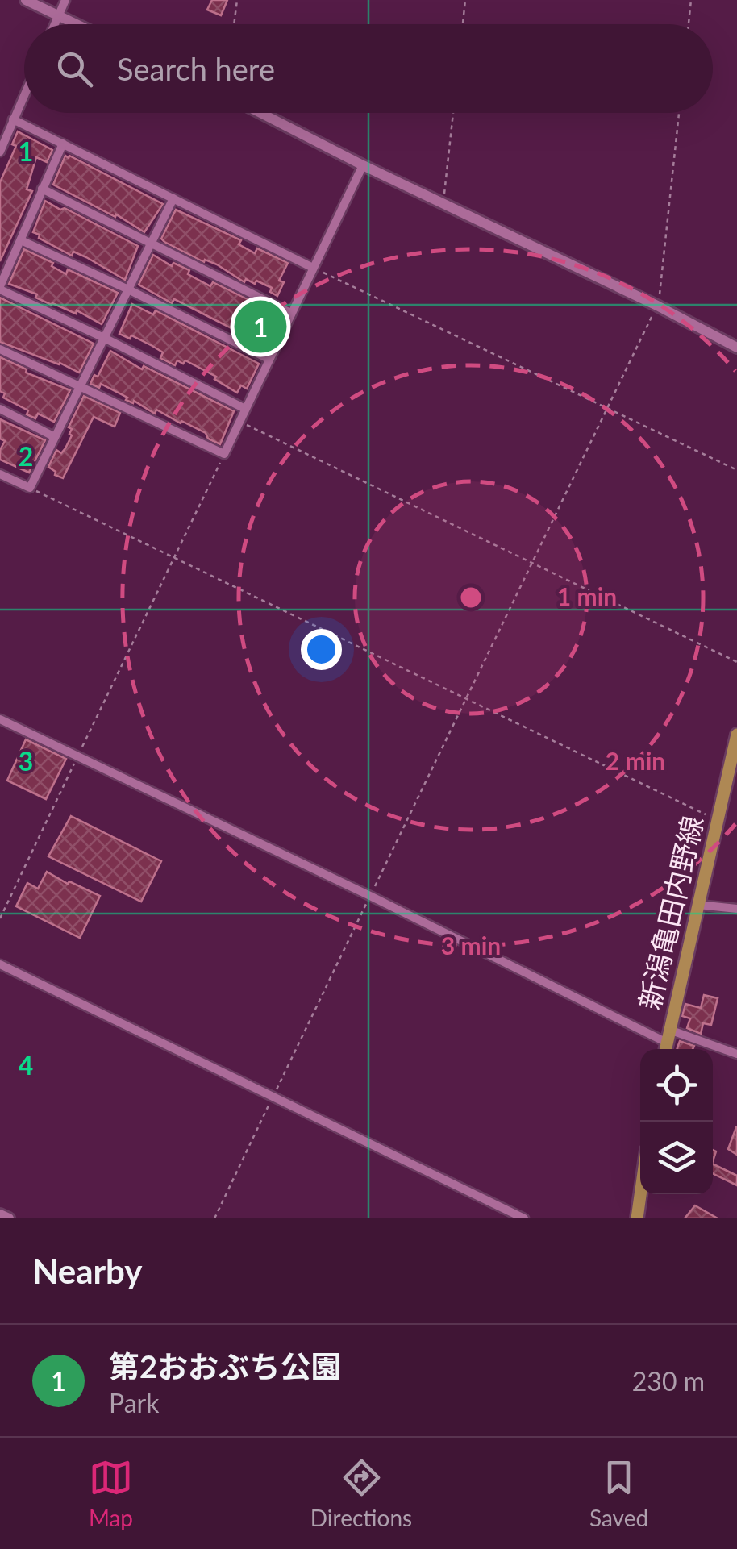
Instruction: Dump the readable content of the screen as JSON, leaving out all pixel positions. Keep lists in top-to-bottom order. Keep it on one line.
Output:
{"streets":{"main road":["新潟亀田内野線"]},"page":{"search":"Search here","pins":"1","heading":"Nearby","list":[{"mark":"1","name":"第2おおぶち公園","note":"Park","value":"230 m"}],"nav":["Map","Directions","Saved"]},"grid":{"rows":["1","2","3","4"]},"rings":["1 min","2 min","3 min"]}
